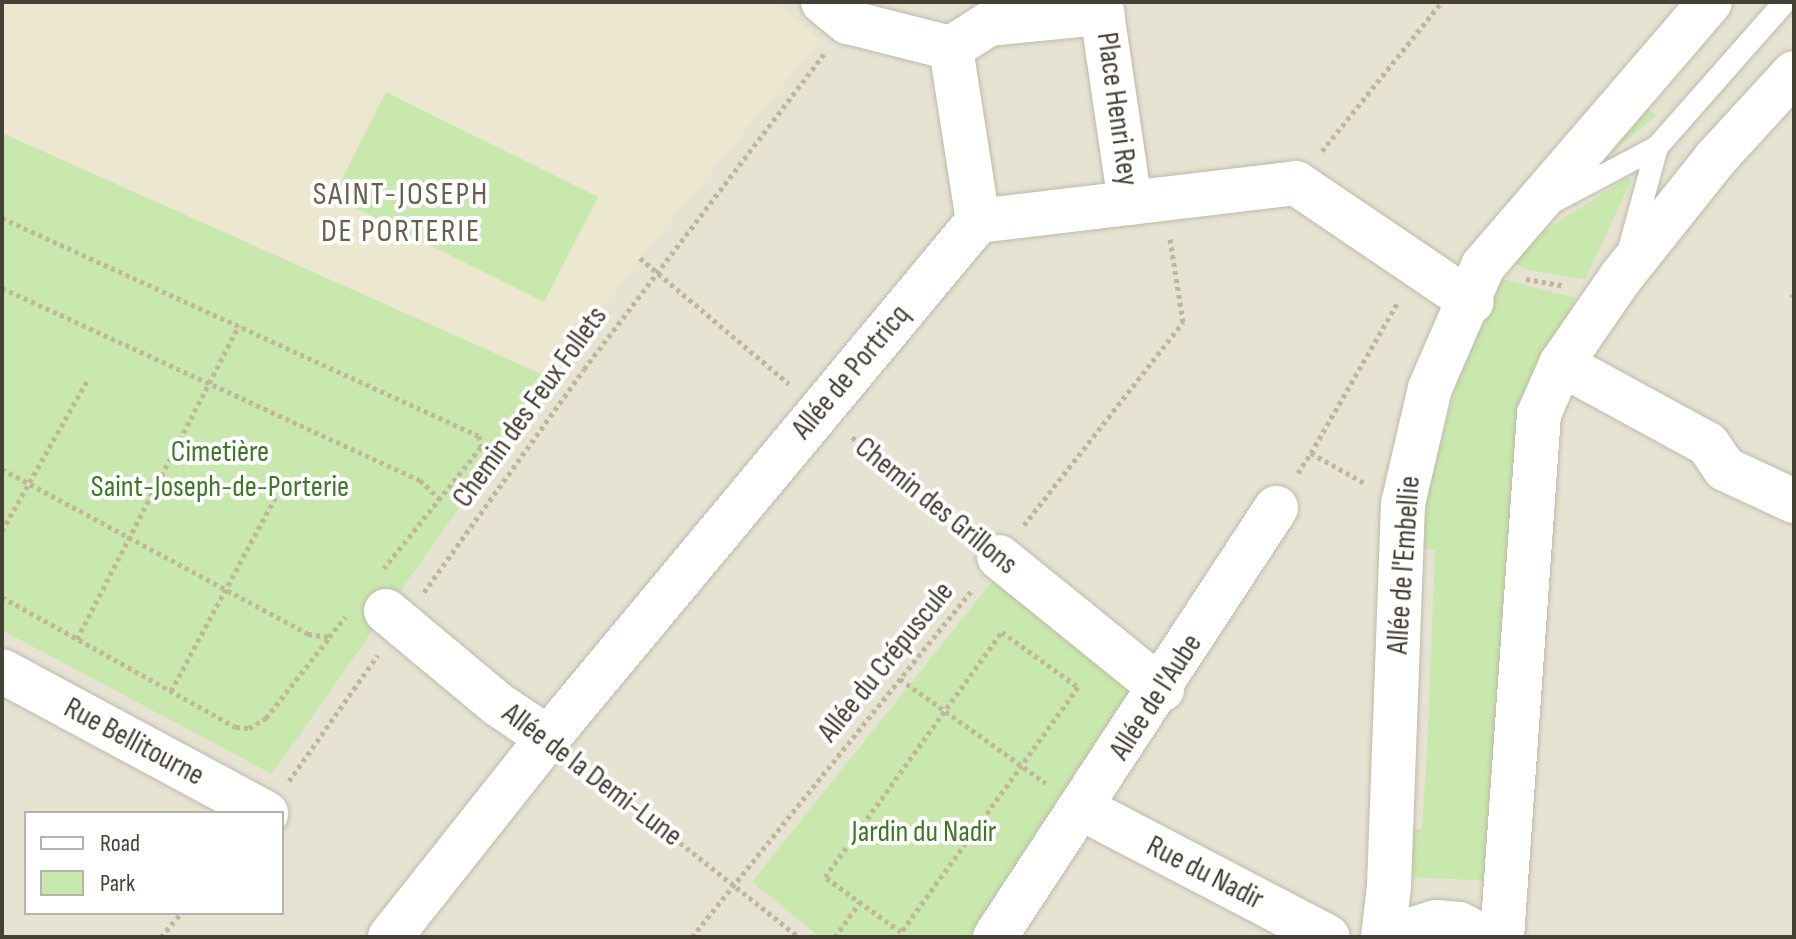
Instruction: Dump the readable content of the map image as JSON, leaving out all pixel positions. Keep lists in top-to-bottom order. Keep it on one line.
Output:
{"streets":{"street":["Place Henri Rey","Allée de Portricq","Chemin des Grillons","Allée de l'Embellie","Allée de l'Aube","Rue Bellitourne","Allée de la Demi-Lune","Rue du Nadir"],"path":["Chemin des Feux Follets","Allée du Crépuscule"]},"crossings":[["Place Henri Rey","Allée du Crépuscule"],["Allée de Portricq","Chemin des Grillons"],["Allée de Portricq","Allée de la Demi-Lune"],["Chemin des Feux Follets","Chemin des Grillons"],["Chemin des Feux Follets","Allée de la Demi-Lune"],["Chemin des Grillons","Allée du Crépuscule"],["Chemin des Grillons","Allée de l'Aube"],["Allée du Crépuscule","Allée de la Demi-Lune"],["Allée de l'Aube","Rue du Nadir"]],"districts":["SAINT-JOSEPH DE PORTERIE"],"parks":["Cimetière Saint-Joseph-de-Porterie","Jardin du Nadir"],"legend":["Road","Park"]}
